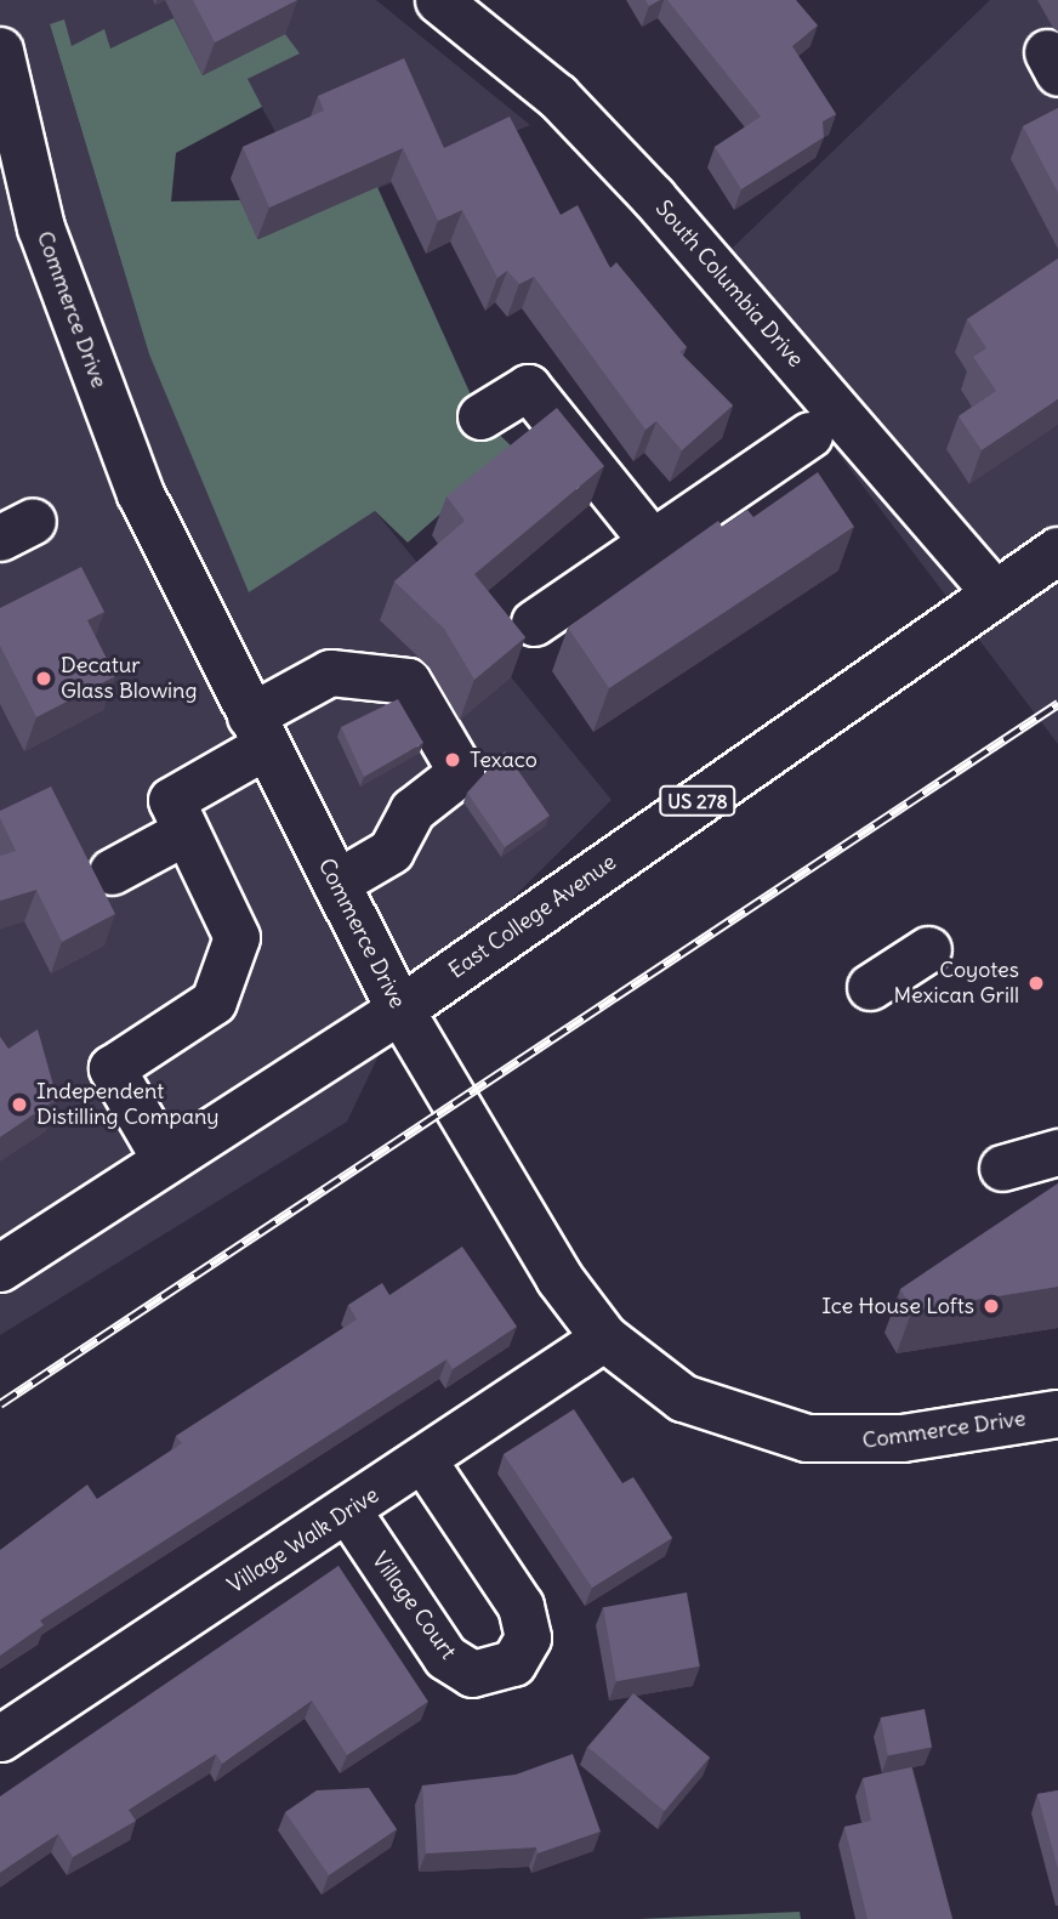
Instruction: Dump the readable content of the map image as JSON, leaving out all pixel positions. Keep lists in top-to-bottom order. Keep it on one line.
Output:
{"streets":{"main road":["Commerce Drive","US 278","East College Avenue"],"street":["South Columbia Drive","Village Walk Drive","Village Court"]},"crossings":[["South Columbia Drive","East College Avenue"],["Commerce Drive","East College Avenue"],["Commerce Drive","Village Walk Drive"],["Village Walk Drive","Village Court"]],"places":["Decatur Glass Blowing","Texaco","Coyotes Mexican Grill","Independent Distilling Company","Ice House Lofts"]}
